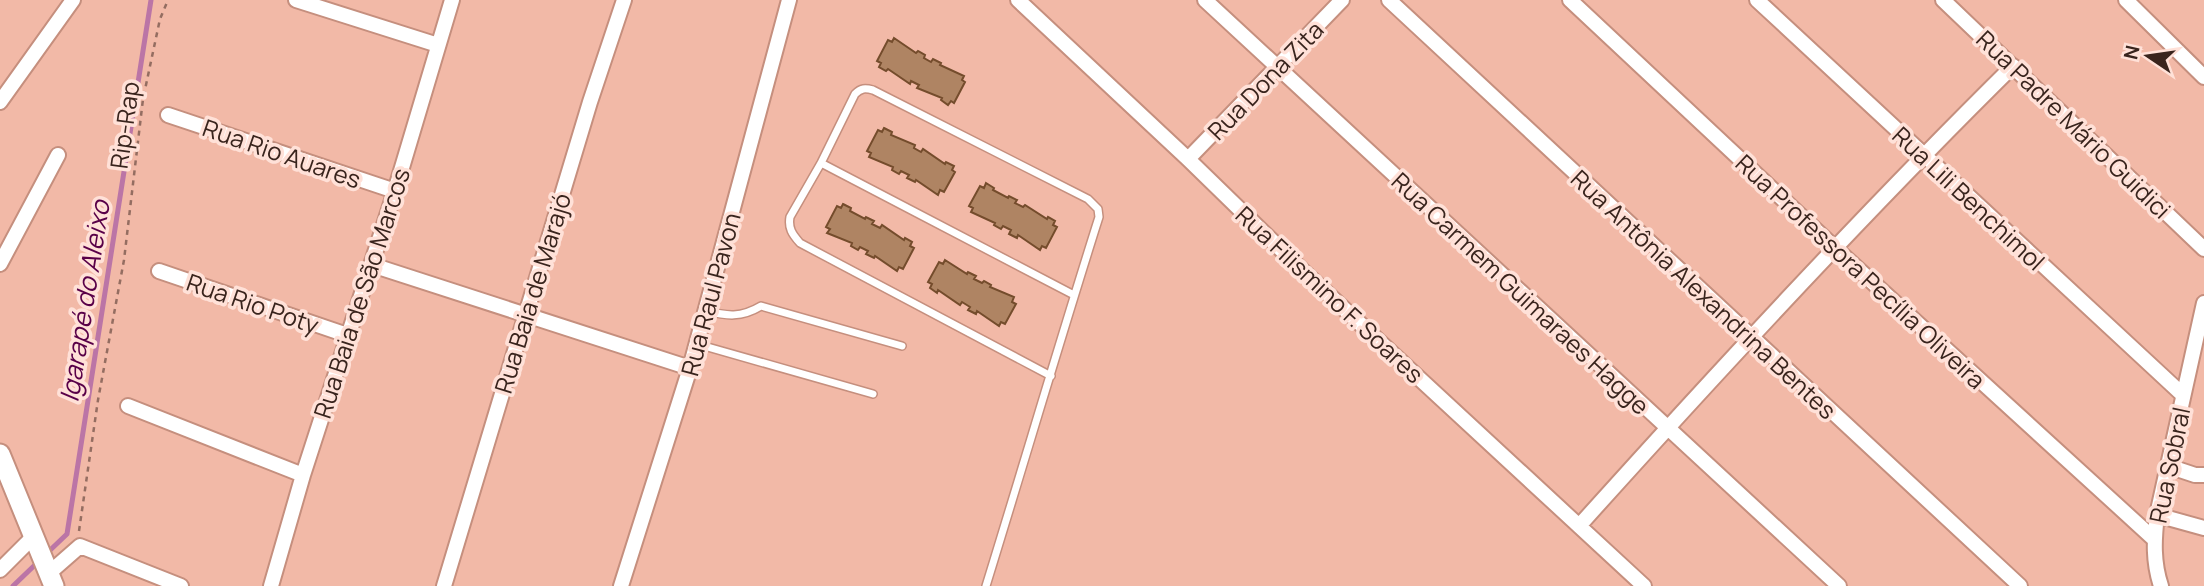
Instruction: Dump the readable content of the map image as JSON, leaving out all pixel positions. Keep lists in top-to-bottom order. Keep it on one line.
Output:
{"streets":{"street":["Rua Dona Zita","Rua Padre Mário Guidici","Rua Rio Auares","Rua Lili Benchimol","Rua Professora Pecília Oliveira","Rua Baia de São Marcos","Rua Baia de Marajó","Rua Carmem Guimaraes Hagge","Rua Raul Pavon","Rua Filismino F. Soares","Rua Antônia Alexandrina Bentes","Rua Rio Poty","Rua Sobral"],"path":["Rip-Rap"]},"crossings":[["Rua Dona Zita","Rua Carmem Guimaraes Hagge"],["Rua Dona Zita","Rua Filismino F. Soares"],["Rua Rio Auares","Rua Baia de São Marcos"],["Rua Lili Benchimol","Rua Sobral"],["Rua Professora Pecília Oliveira","Rua Sobral"],["Rua Baia de São Marcos","Rua Rio Poty"]],"water":["Igarapé do Aleixo"],"north":"left"}
